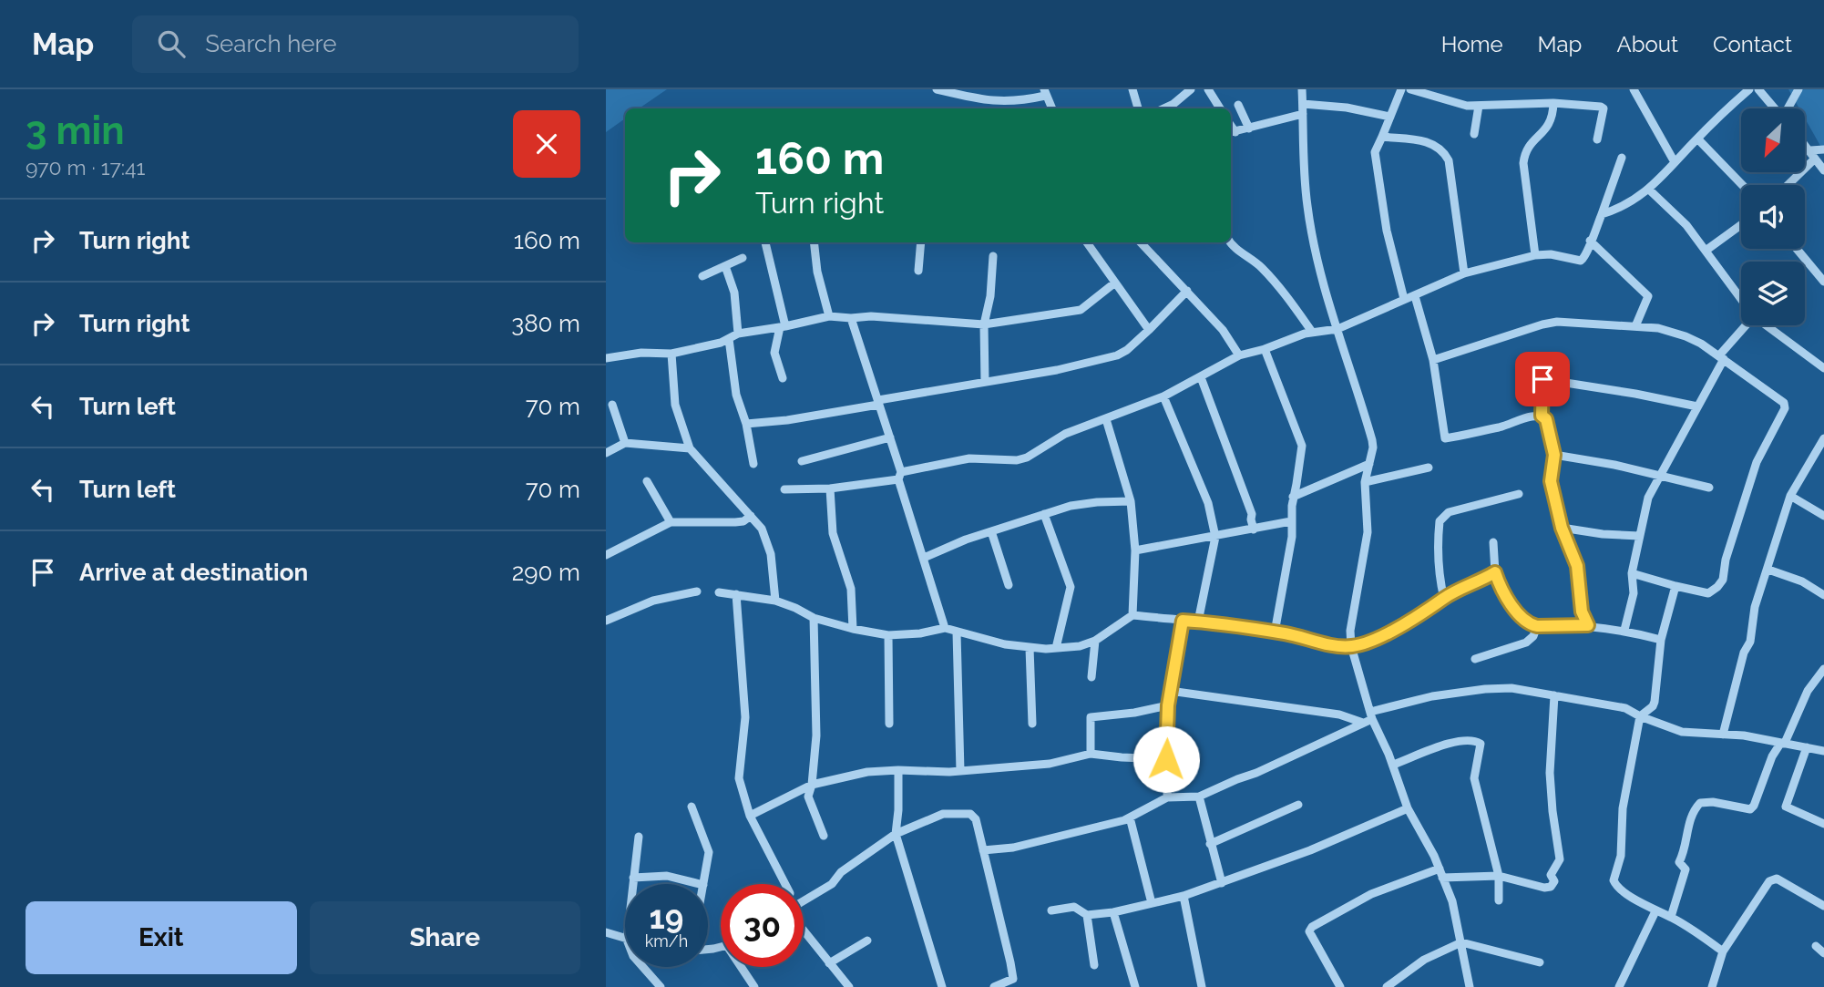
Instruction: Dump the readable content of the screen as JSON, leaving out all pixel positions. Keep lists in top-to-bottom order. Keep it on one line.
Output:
{"north":"bottom left","page":{"header":"Map","search":"Search here","nav":["Home","Map","About","Contact"],"heading":["3 min","970 m · 17:41"],"turn":["160 m","Turn right"],"list":[{"name":"Turn right","value":"160 m"},{"name":"Turn right","value":"380 m"},{"name":"Turn left","value":"70 m"},{"name":"Turn left","value":"70 m"},{"name":"Arrive at destination","value":"290 m"}],"speed":"19 km/h","limit":"30","buttons":["Exit","Share"]}}
